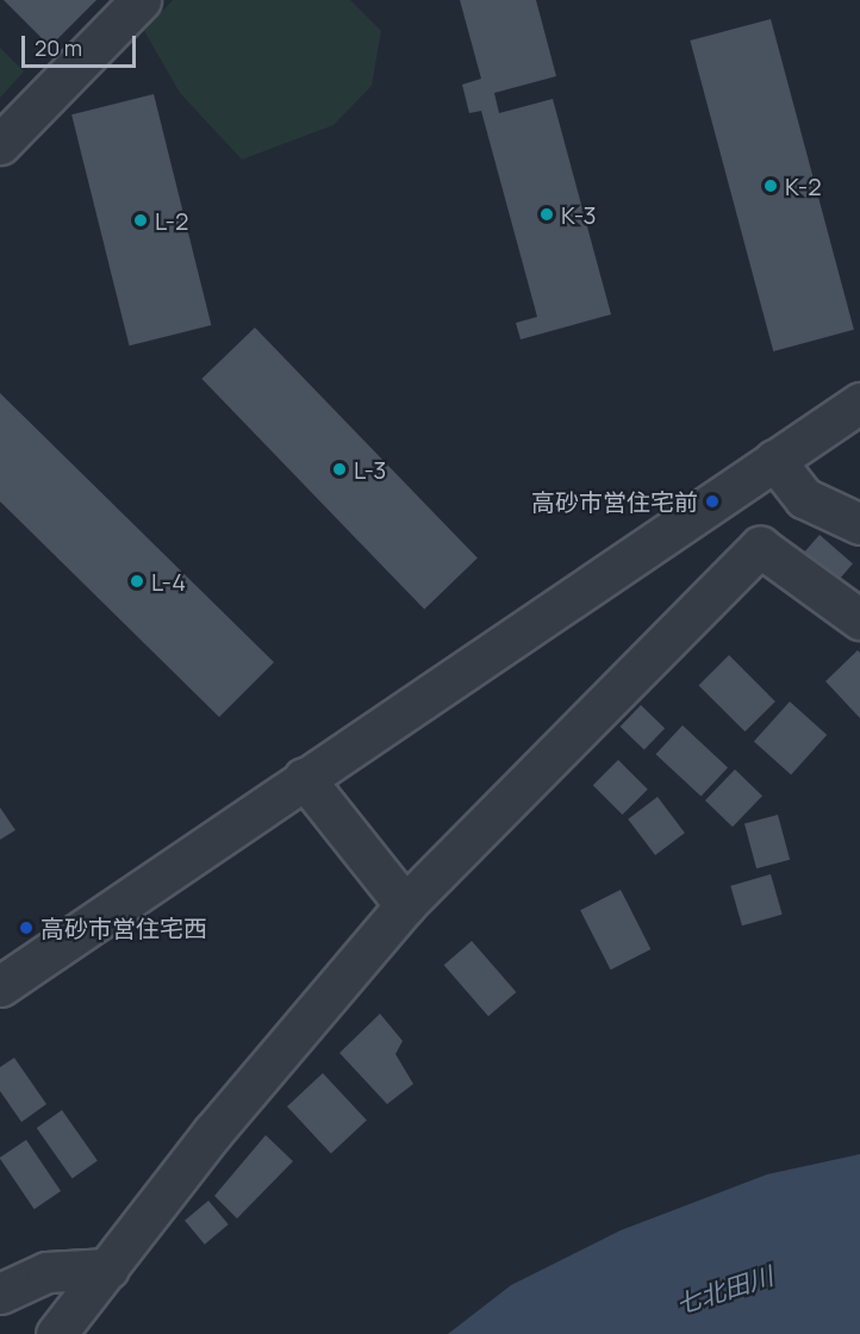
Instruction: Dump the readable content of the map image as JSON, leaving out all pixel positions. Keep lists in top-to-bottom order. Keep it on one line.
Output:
{"water":["七北田川"],"places":["K-2","K-3","L-2","L-3","高砂市営住宅前","L-4","高砂市営住宅西"],"scale_bar":"20 m"}
